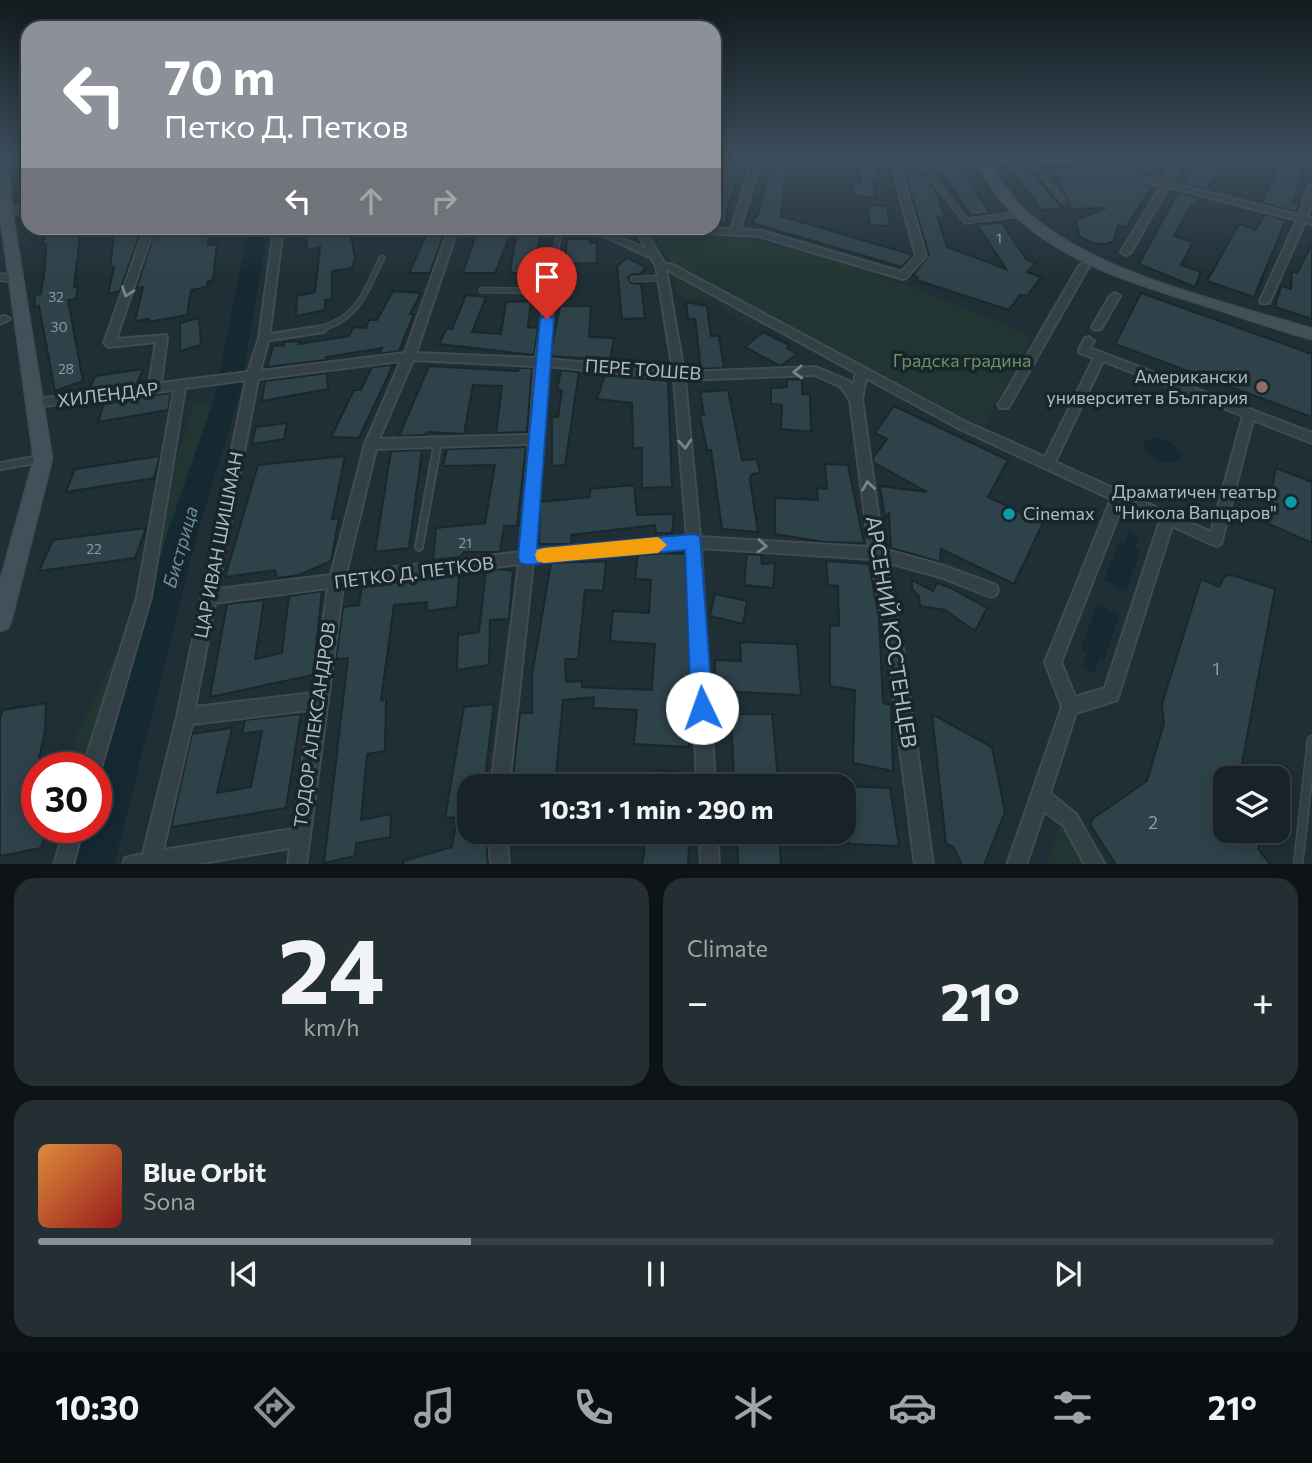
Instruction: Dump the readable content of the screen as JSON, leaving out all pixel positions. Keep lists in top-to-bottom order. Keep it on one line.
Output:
{"streets":{"street":["ПЕРЕ ТОШЕВ","ХИЛЕНДАР","ЦАР ИВАН ШИШМАН","ПЕТКО Д. ПЕТКОВ","АРСЕНИЙ КОСТЕНЦЕВ","ТОДОР АЛЕКСАНДРОВ"]},"crossings":[["ПЕРЕ ТОШЕВ","ХИЛЕНДАР"],["ПЕРЕ ТОШЕВ","ЦАР ИВАН ШИШМАН"],["ПЕРЕ ТОШЕВ","АРСЕНИЙ КОСТЕНЦЕВ"],["ПЕРЕ ТОШЕВ","ТОДОР АЛЕКСАНДРОВ"],["ХИЛЕНДАР","ЦАР ИВАН ШИШМАН"],["ЦАР ИВАН ШИШМАН","ПЕТКО Д. ПЕТКОВ"],["ПЕТКО Д. ПЕТКОВ","АРСЕНИЙ КОСТЕНЦЕВ"],["ПЕТКО Д. ПЕТКОВ","ТОДОР АЛЕКСАНДРОВ"]],"water":["Бистрица"],"parks":["Градска градина"],"places":["Американски университет в България","Драматичен театър \"Никола Вапцаров\"","Cinemax"],"house_numbers":["1","32","30","28","21","22","1","2"],"page":{"turn":["70 m","Петко Д. Петков"],"limit":"30","trip":"10:31 · 1 min · 290 m","tile":[["24","km/h"],"Climate"],"heat":["−","21°","+"],"song":["Blue Orbit","Sona"],"tabs":["10:30","21°"]}}
